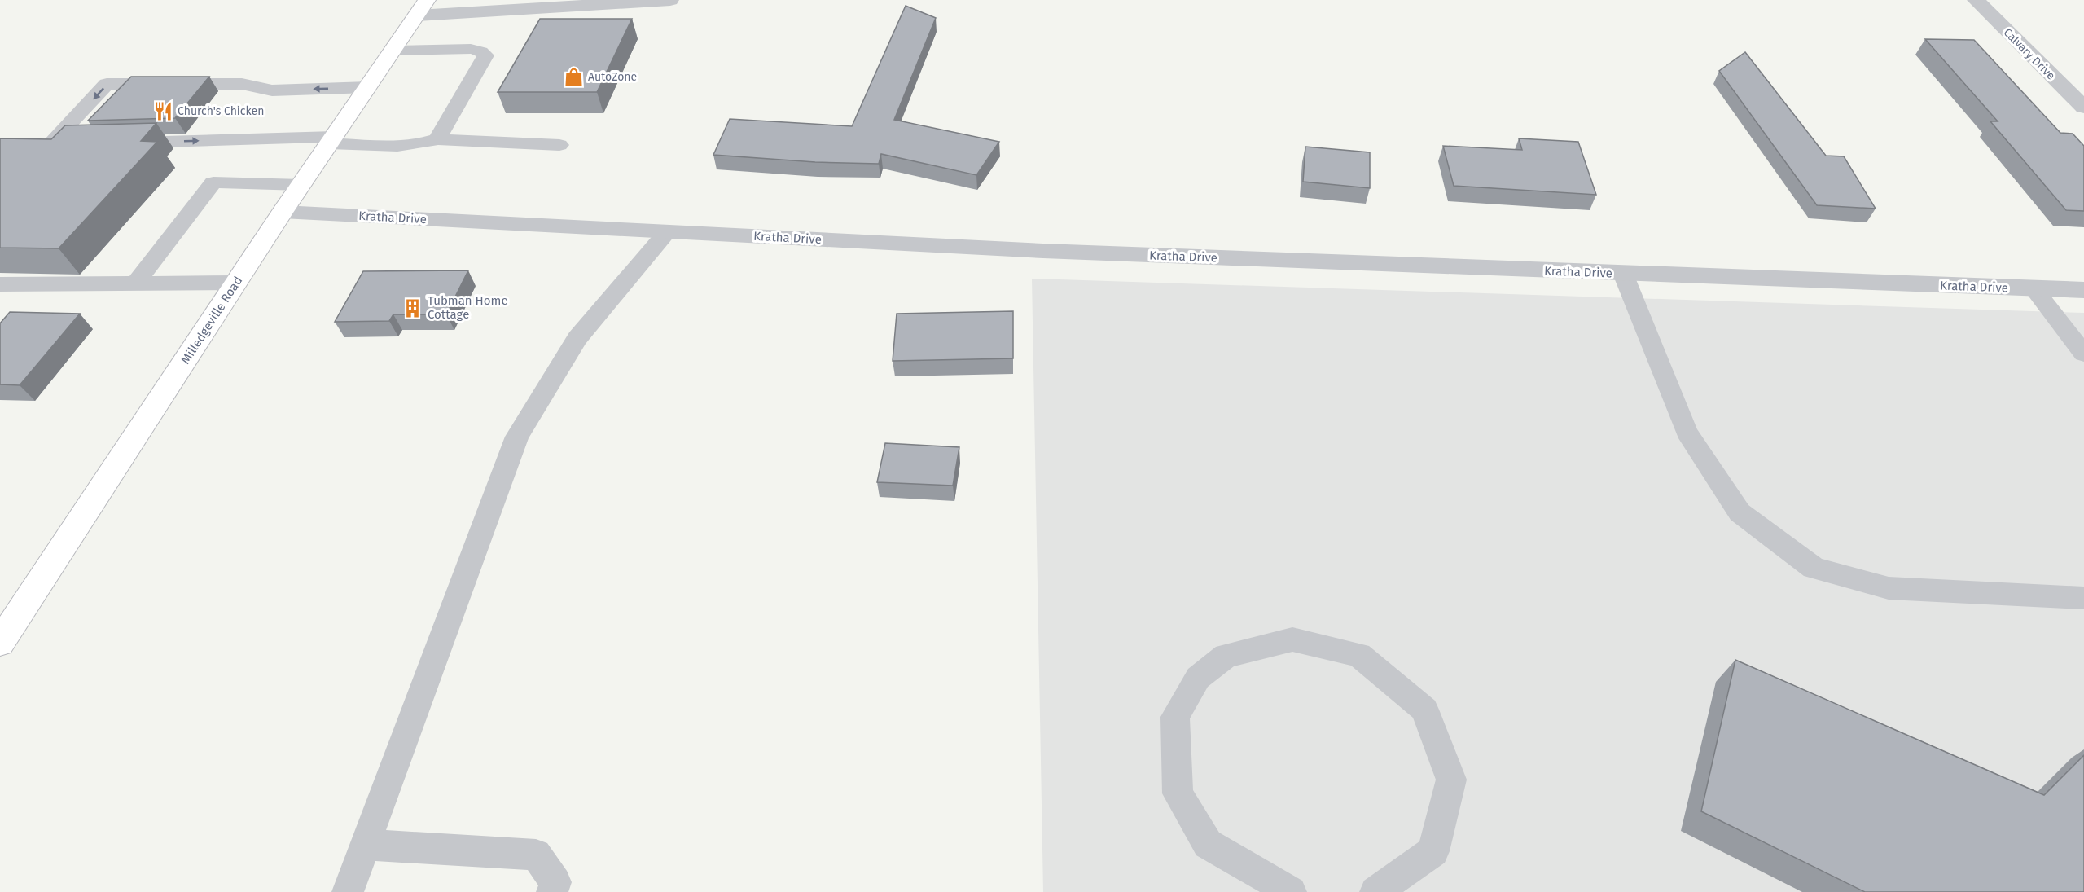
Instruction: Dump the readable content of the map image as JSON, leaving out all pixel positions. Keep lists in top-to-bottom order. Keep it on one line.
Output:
{"streets":{"main road":["Milledgeville Road"],"street":["Calvary Drive","Kratha Drive"]},"crossings":[["Kratha Drive","Milledgeville Road"]],"places":{"shop":["AutoZone"],"restaurant":["Church's Chicken"],"building":["Tubman Home Cottage"]}}
